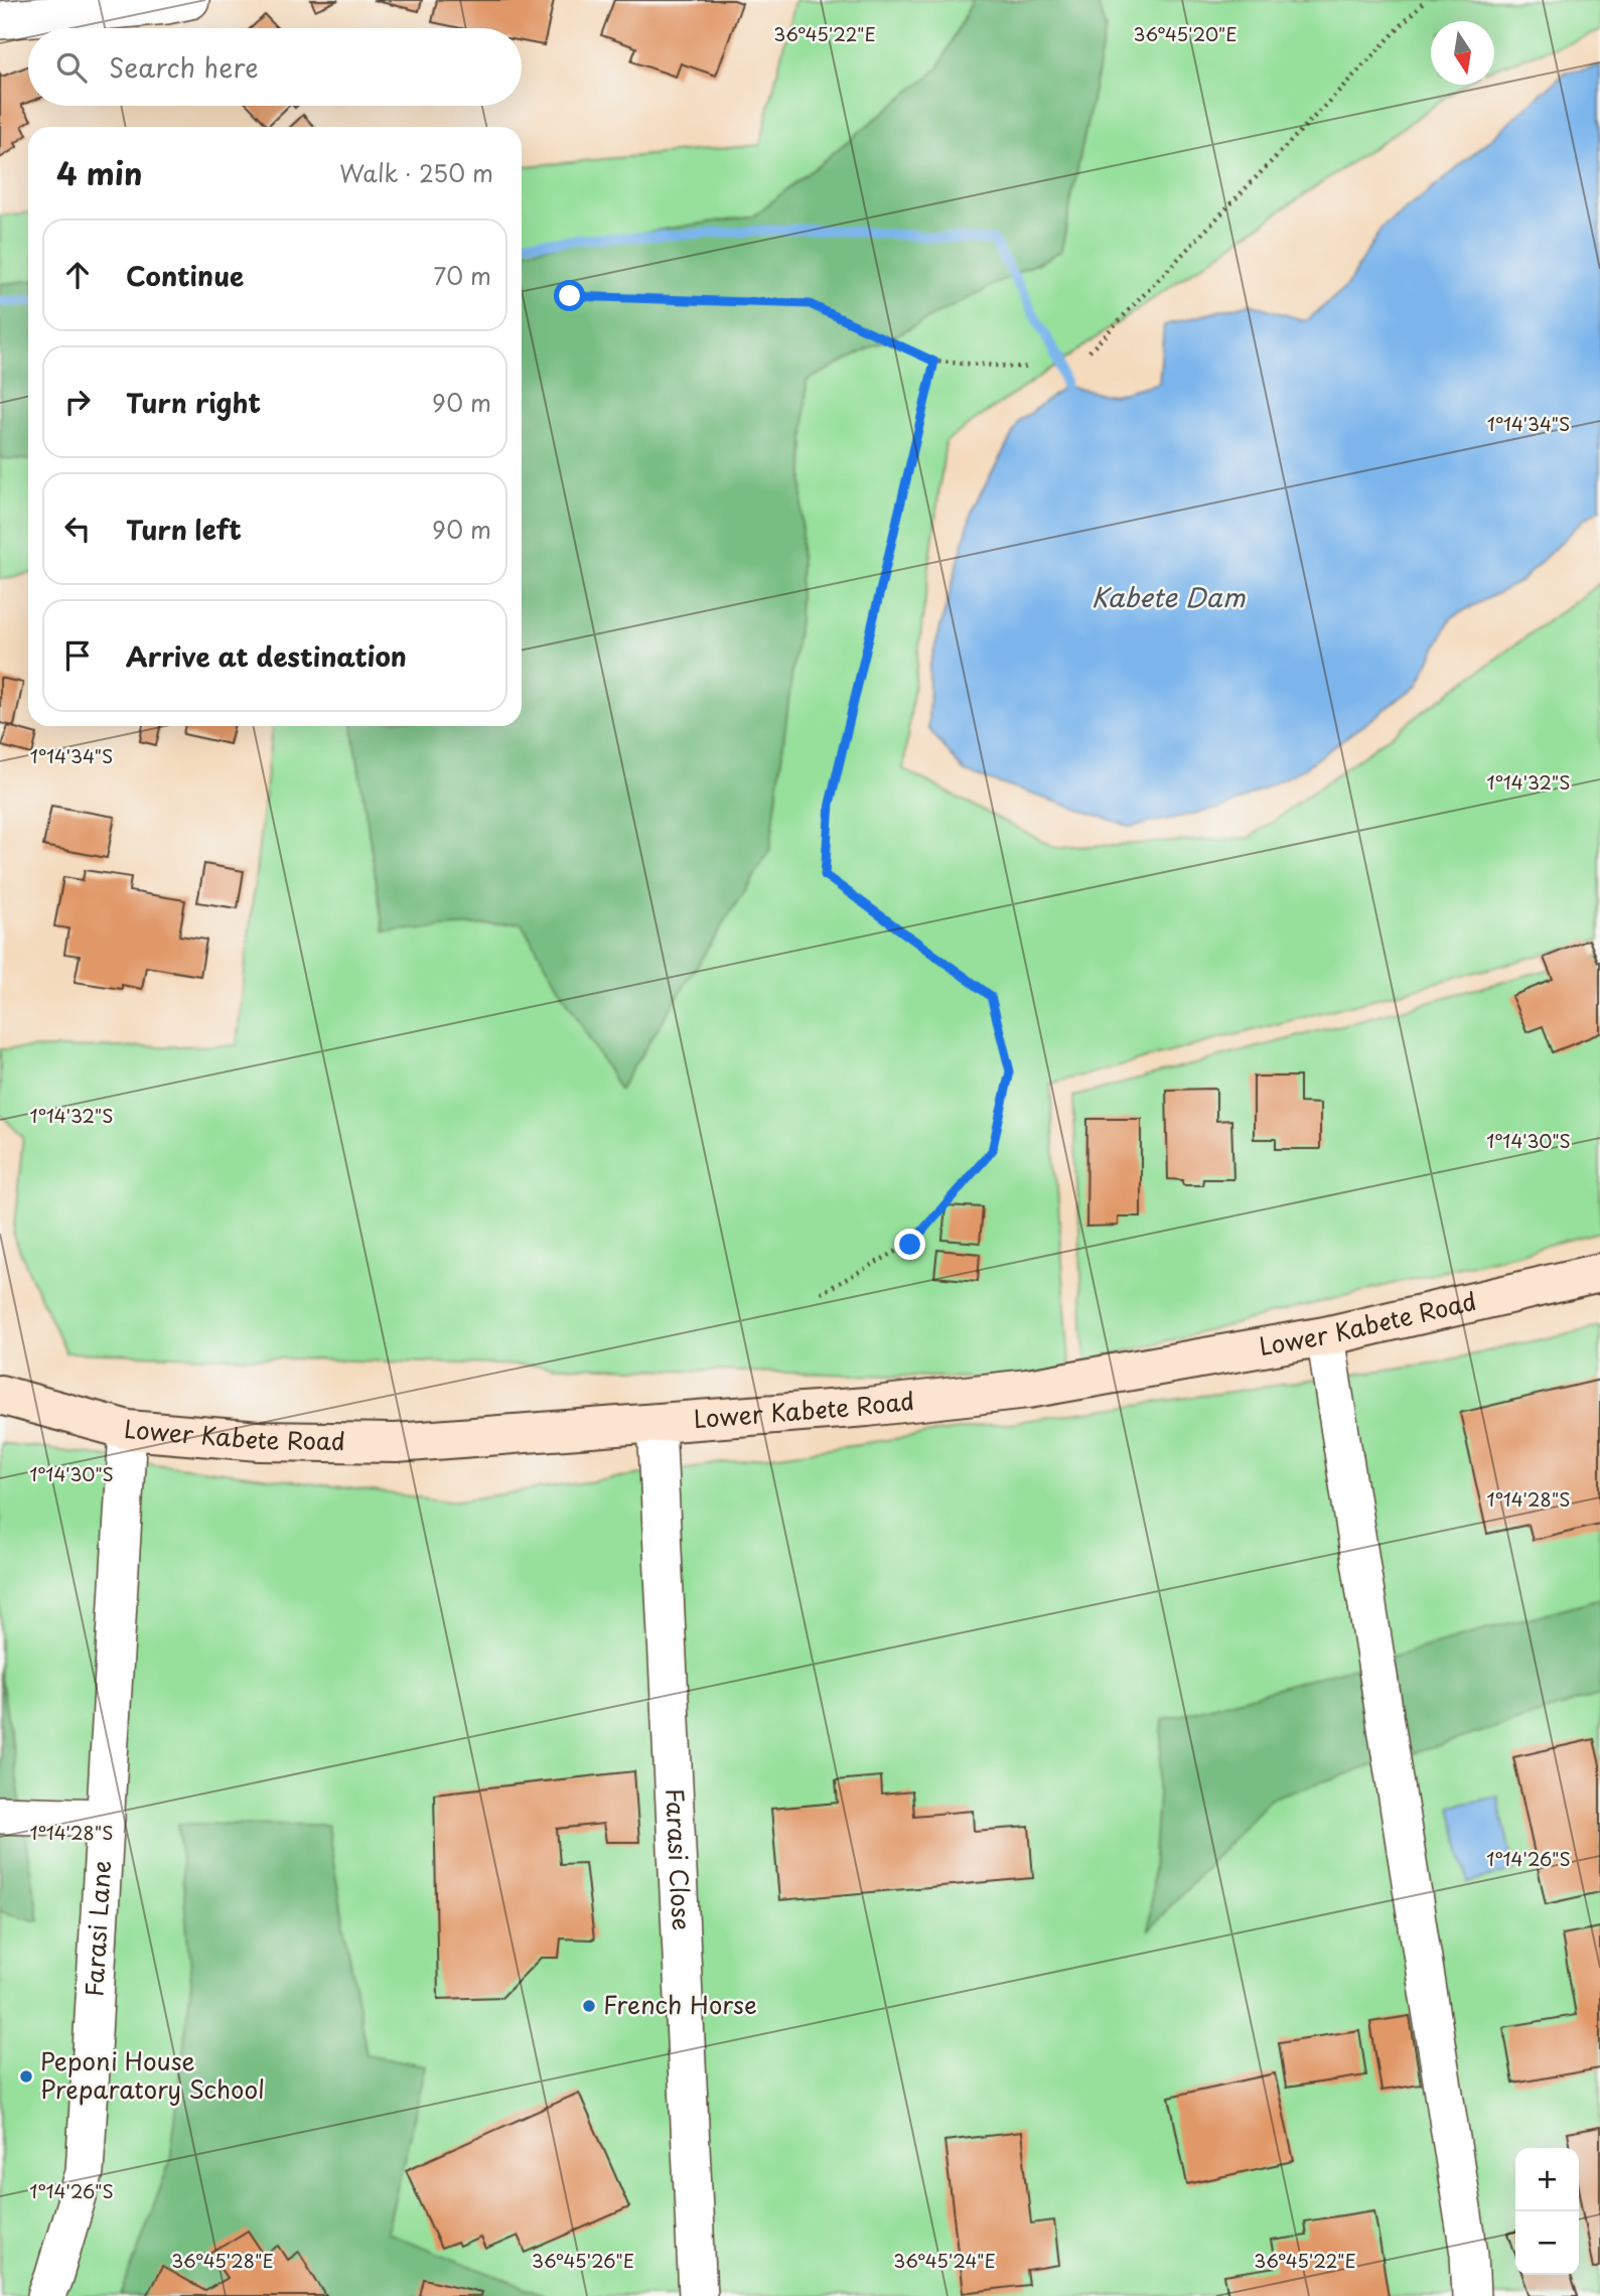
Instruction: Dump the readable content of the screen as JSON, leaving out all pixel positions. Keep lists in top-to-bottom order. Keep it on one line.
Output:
{"streets":{"main road":["Lower Kabete Road"],"street":["Farasi Close","Farasi Lane"]},"crossings":[["Lower Kabete Road","Farasi Close"],["Lower Kabete Road","Farasi Lane"]],"water":["Kabete Dam"],"places":["French Horse","Peponi House Preparatory School"],"north":"bottom","page":{"search":"Search here","heading":["4 min","Walk · 250 m"],"list":[["Continue","70 m"],["Turn right","90 m"],["Turn left","90 m"],"Arrive at destination"],"map_buttons":["+","−"]},"coordinates":["36°45'22\"E","36°45'20\"E","1°14'34\"S","1°14'32\"S","1°14'30\"S","1°14'28\"S","1°14'26\"S","36°45'28\"E","36°45'26\"E","36°45'24\"E"]}
